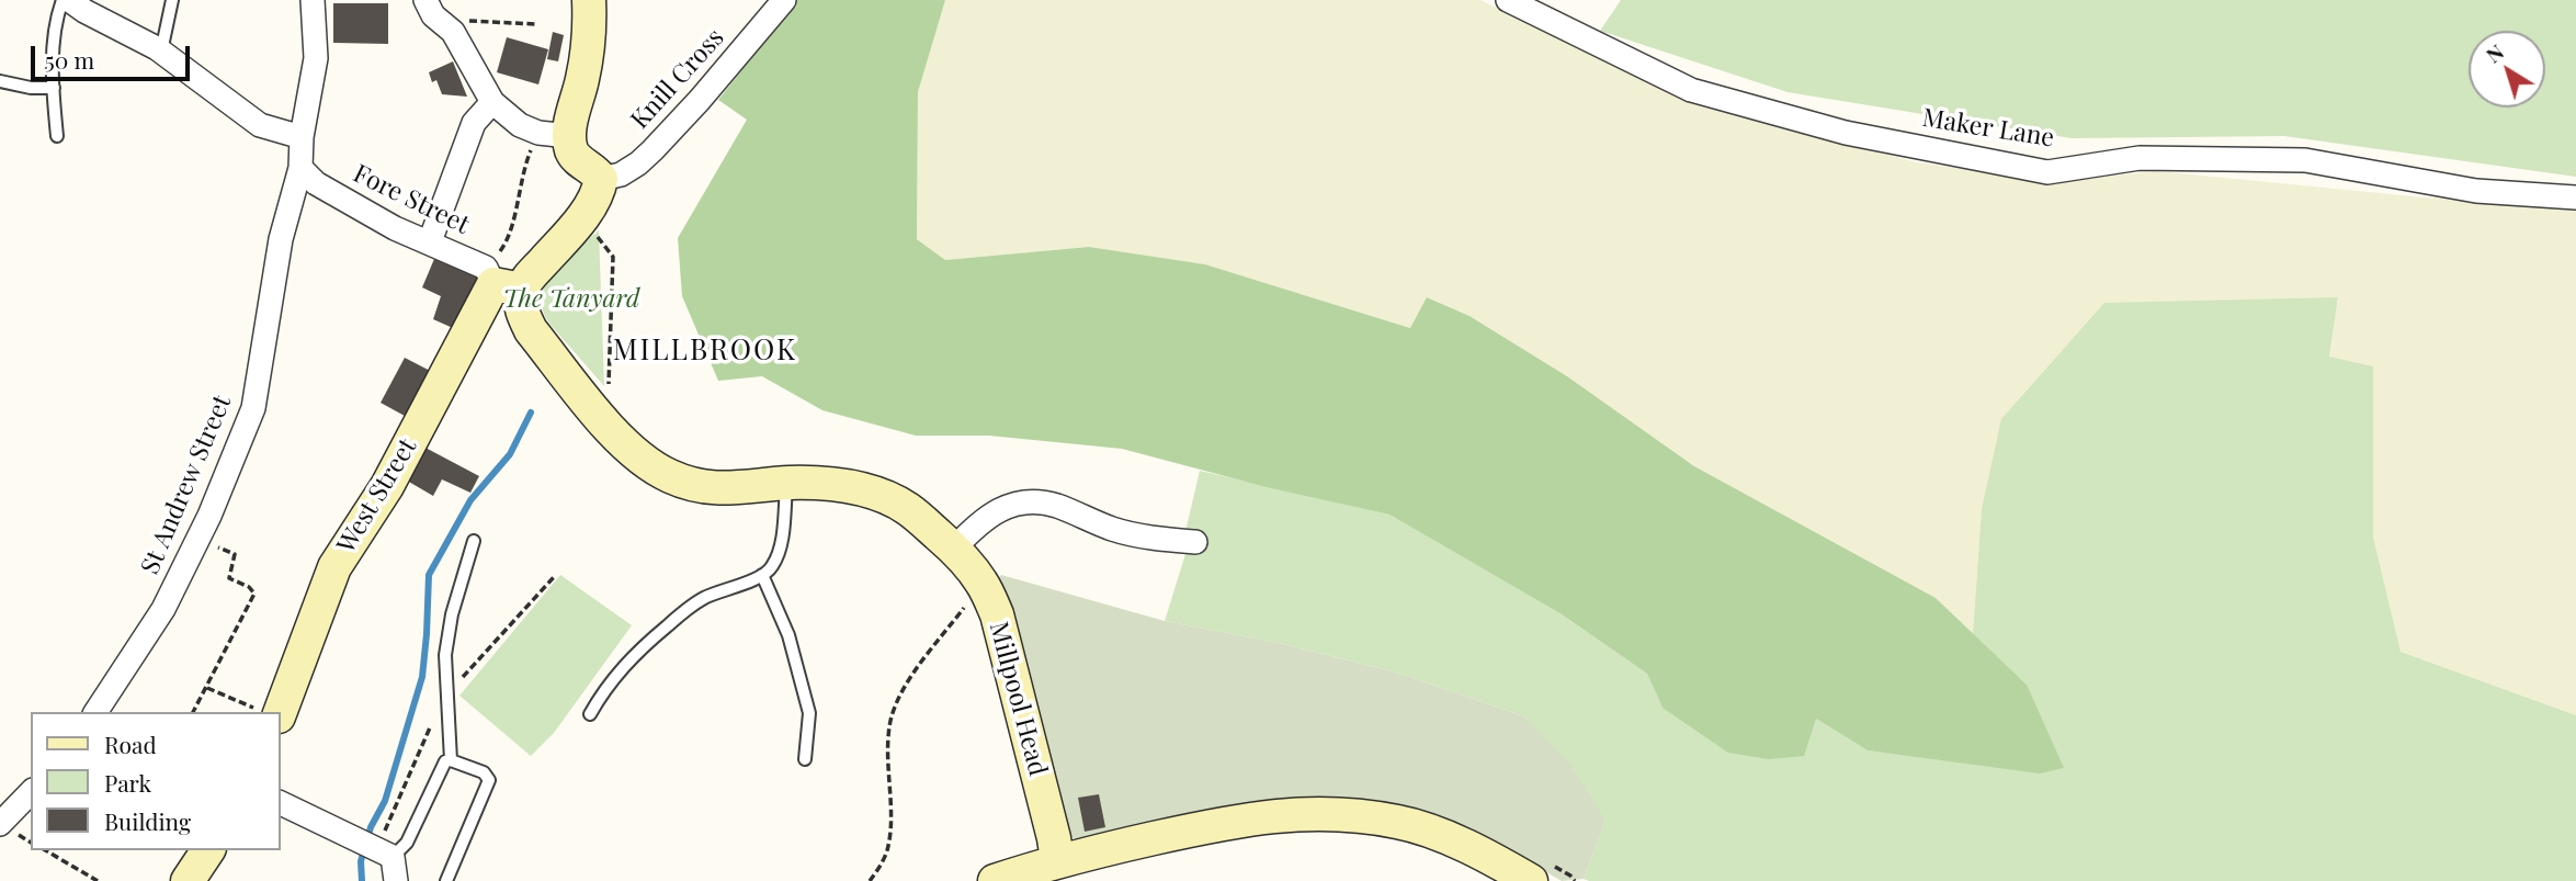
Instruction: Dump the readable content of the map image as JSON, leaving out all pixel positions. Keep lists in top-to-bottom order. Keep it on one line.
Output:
{"streets":{"street":["Knill Cross","Maker Lane","Fore Street","St Andrew Street","West Street","Millpool Head"]},"crossings":[["Knill Cross","West Street"],["Fore Street","St Andrew Street"],["Fore Street","West Street"],["Fore Street","Millpool Head"],["West Street","Millpool Head"]],"districts":["MILLBROOK"],"parks":["The Tanyard"],"legend":["Road","Park","Building"],"scale_bar":"50 m","north":"top left"}
